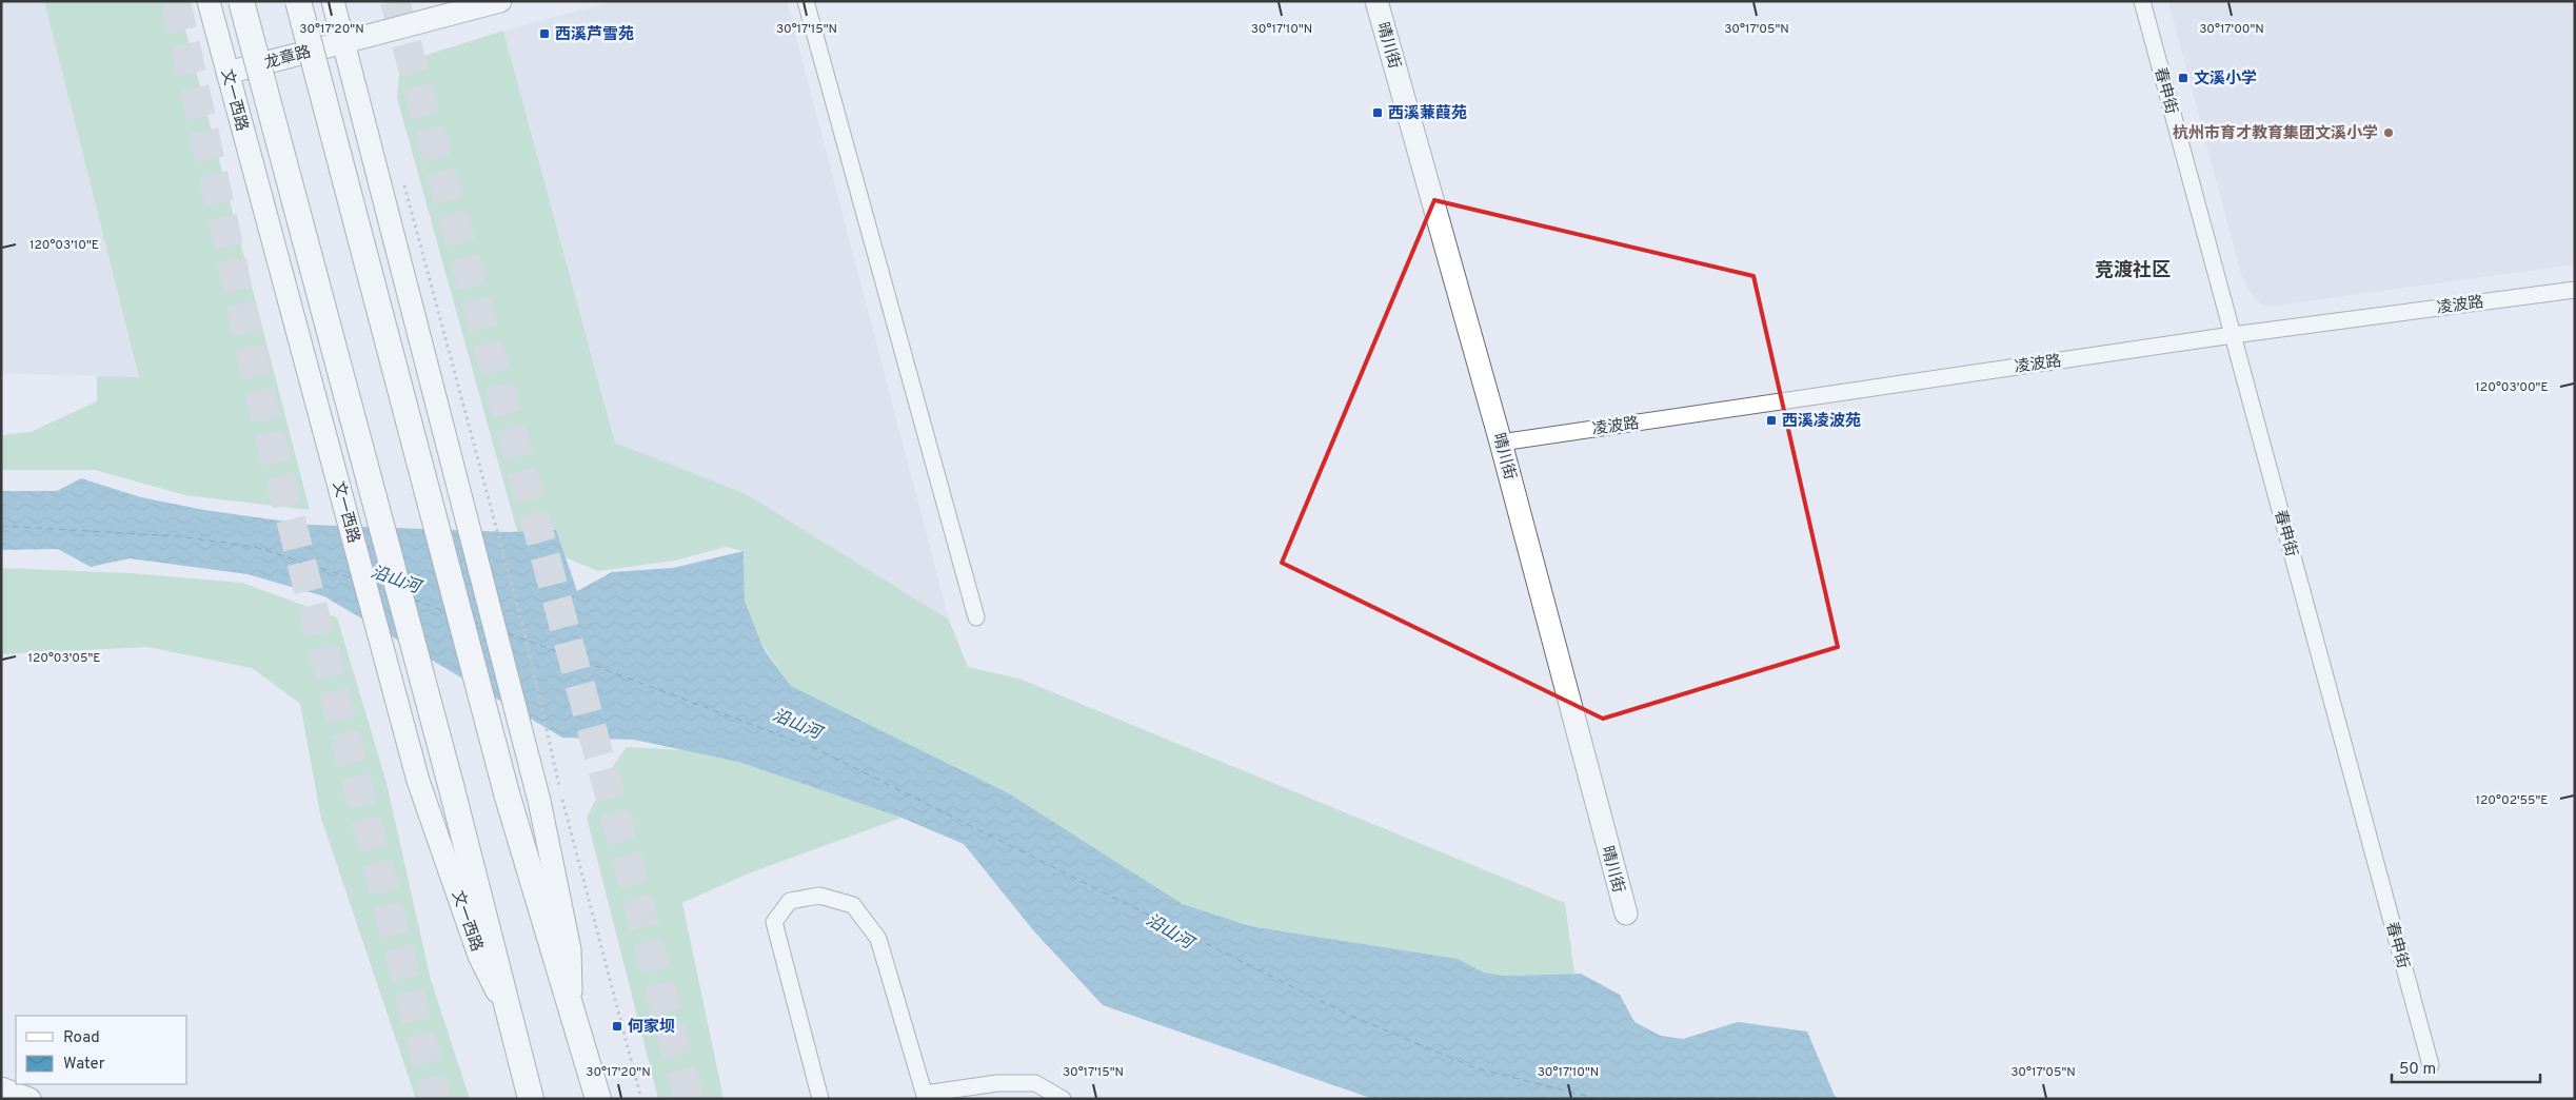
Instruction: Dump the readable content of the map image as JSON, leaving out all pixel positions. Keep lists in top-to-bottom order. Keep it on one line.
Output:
{"streets":{"main road":["晴川街","龙章路","文一西路"],"street":["春申街","凌波路"]},"crossings":[["晴川街","凌波路"],["龙章路","文一西路"],["春申街","凌波路"]],"districts":["竞渡社区"],"water":["沿山河"],"places":{"transit":["西溪芦雪苑","文溪小学","西溪蒹葭苑","西溪凌波苑","何家坝"],"other":["杭州市育才教育集团文溪小学"]},"legend":["Road","Water"],"scale_bar":"50 m","coordinates":["30°17'20\"N","30°17'15\"N","30°17'10\"N","30°17'05\"N","30°17'00\"N","120°03'10\"E","120°03'00\"E","120°03'05\"E","120°02'55\"E"]}
